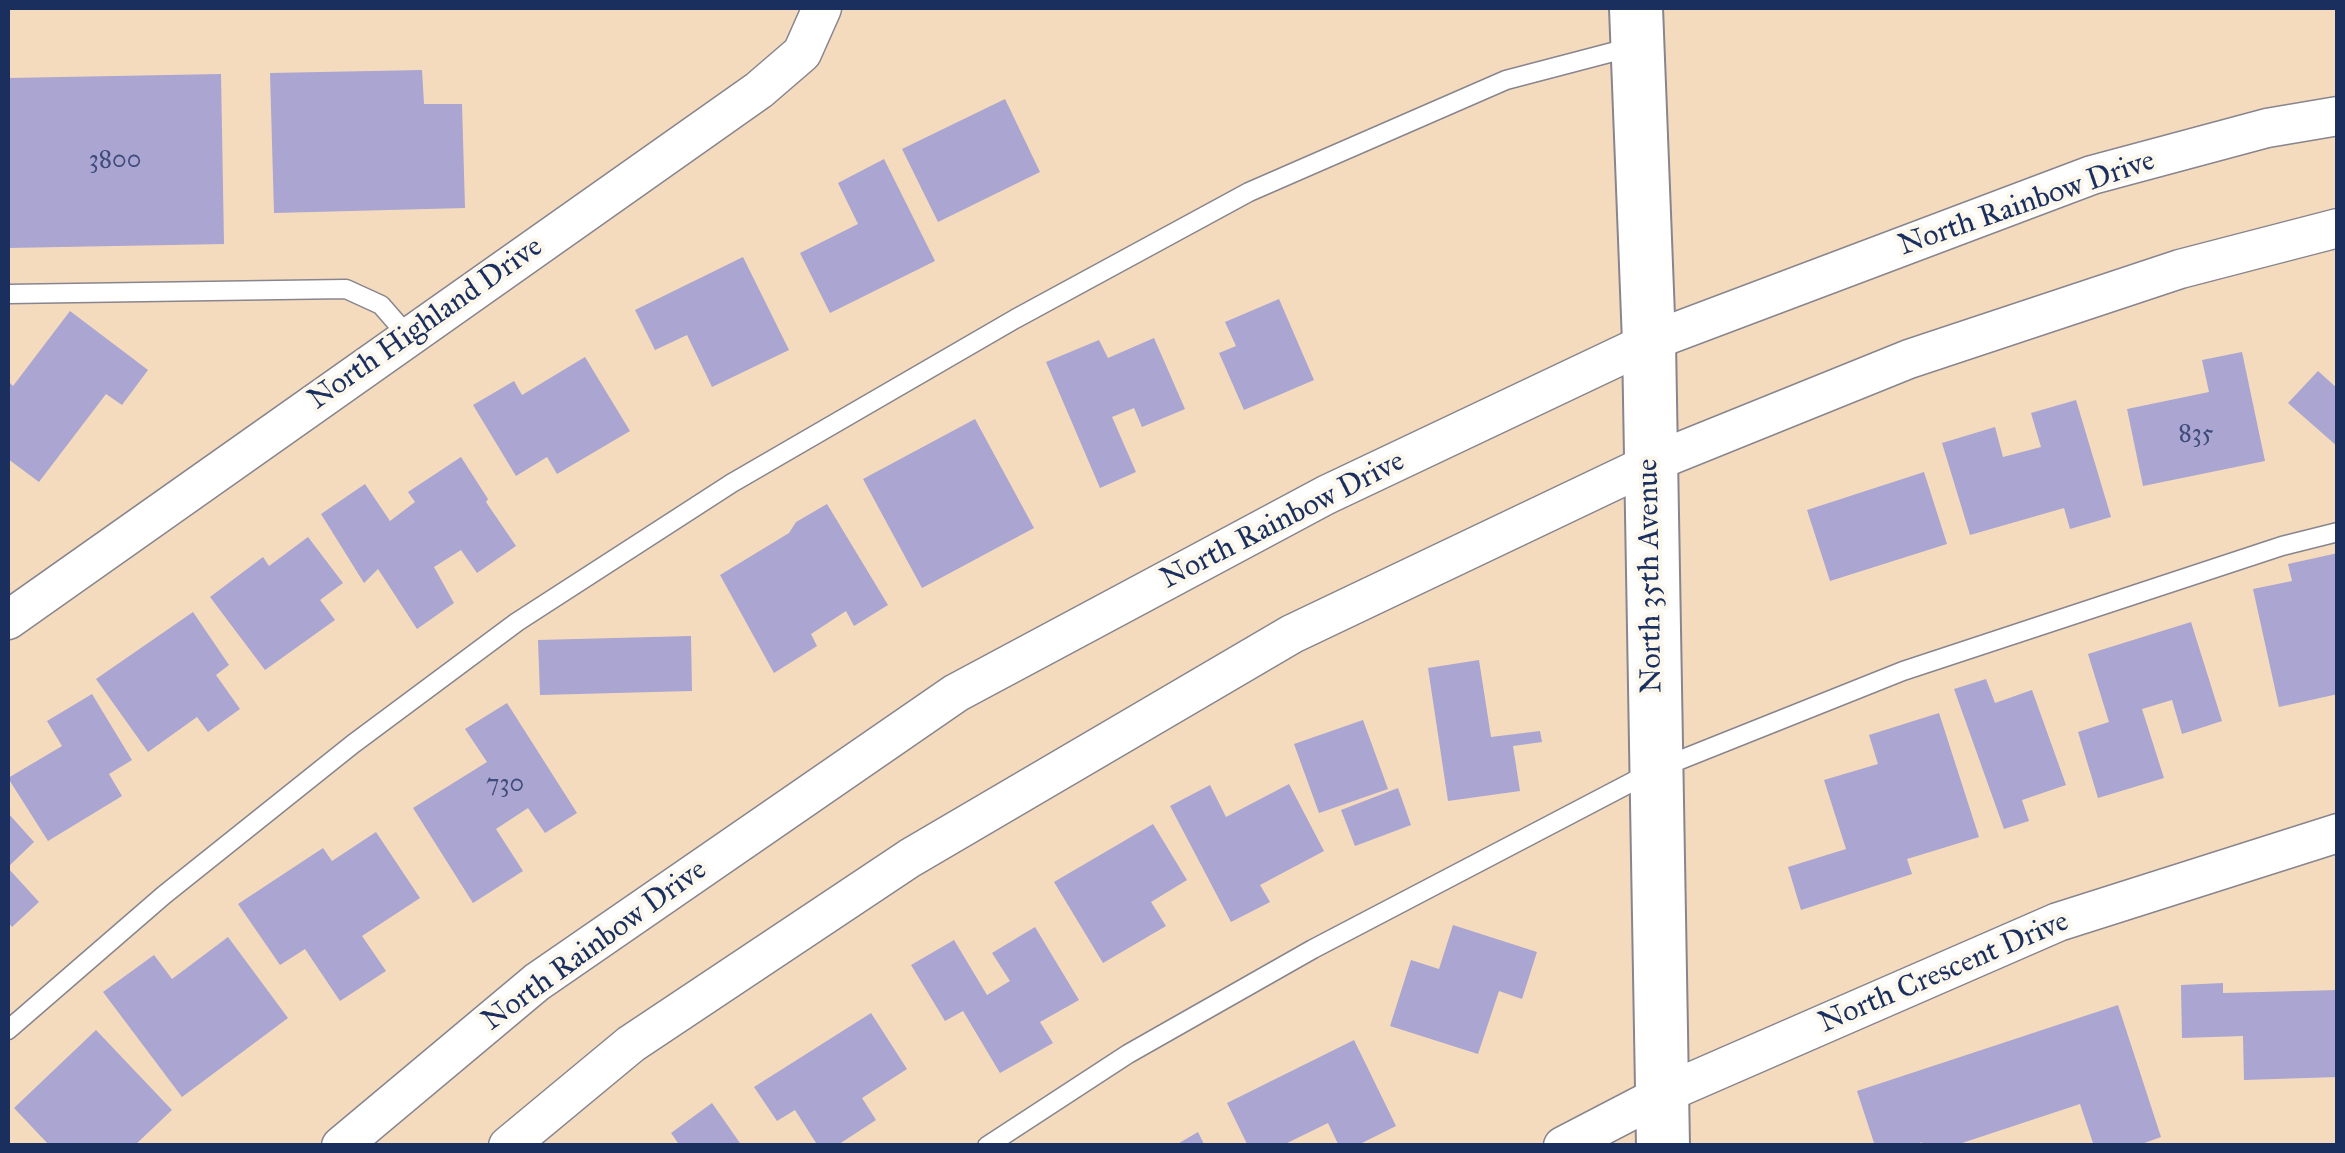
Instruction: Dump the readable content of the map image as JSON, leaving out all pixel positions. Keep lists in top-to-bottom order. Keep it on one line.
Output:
{"streets":{"street":["North Rainbow Drive","North Highland Drive","North 35th Avenue","North Crescent Drive"]},"crossings":[["North Rainbow Drive","North 35th Avenue"],["North 35th Avenue","North Crescent Drive"]],"house_numbers":["3800","835","730"]}
